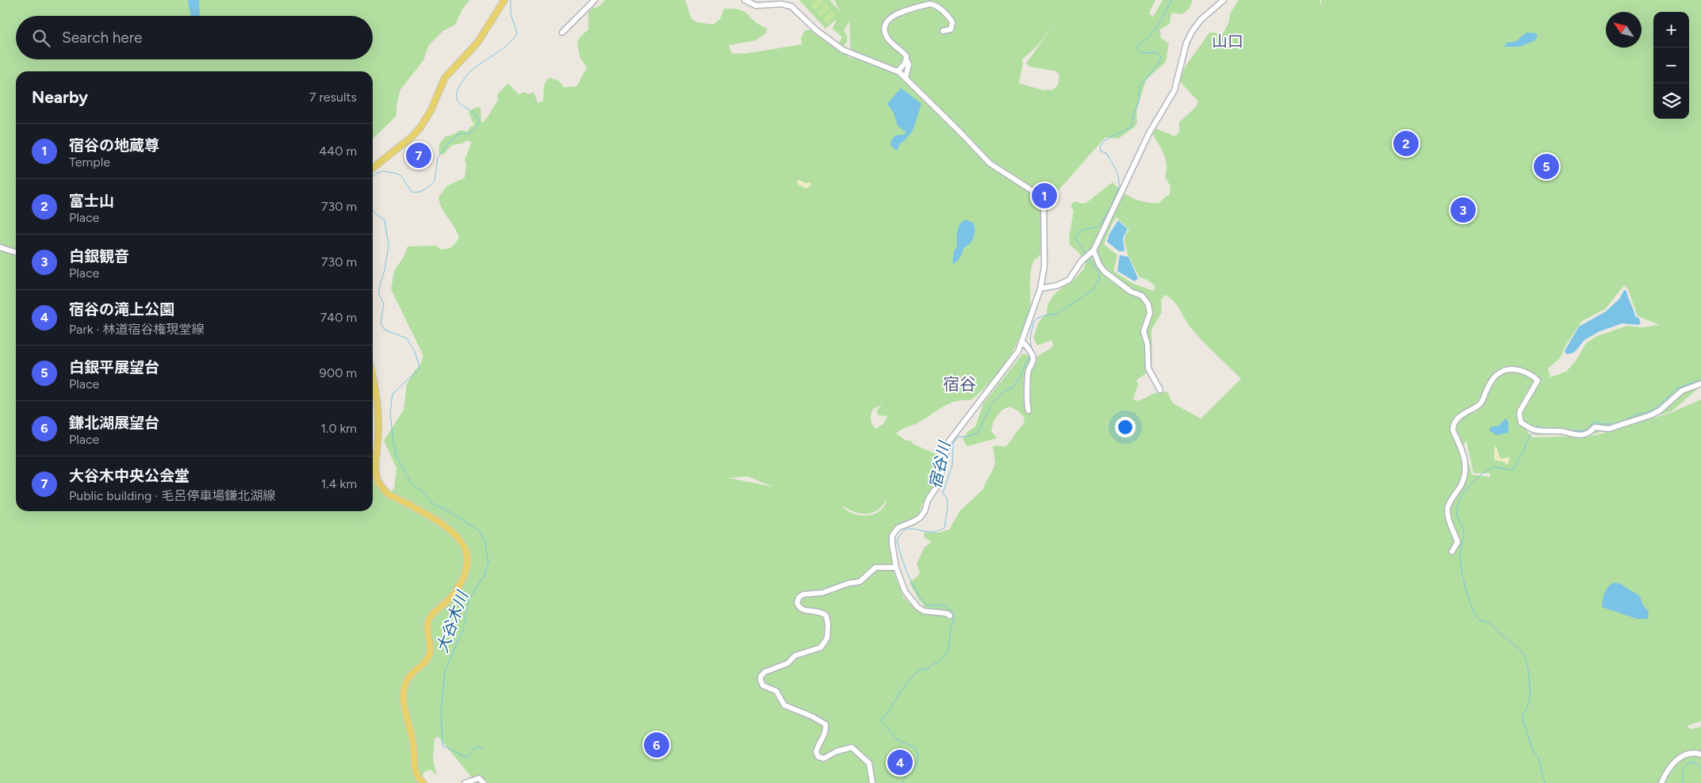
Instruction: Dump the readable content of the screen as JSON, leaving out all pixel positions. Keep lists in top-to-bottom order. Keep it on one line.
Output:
{"districts":["山口","宿谷"],"water":["宿谷川","大谷木川"],"north":"top left","page":{"map_buttons":["+","−"],"search":"Search here","heading":["Nearby","7 results"],"list":[{"mark":"1","name":"宿谷の地蔵尊","note":"Temple","value":"440 m"},{"mark":"2","name":"富士山","note":"Place","value":"730 m"},{"mark":"3","name":"白銀観音","note":"Place","value":"730 m"},{"mark":"4","name":"宿谷の滝上公園","note":"Park · 林道宿谷権現堂線","value":"740 m"},{"mark":"5","name":"白銀平展望台","note":"Place","value":"900 m"},{"mark":"6","name":"鎌北湖展望台","note":"Place","value":"1.0 km"},{"mark":"7","name":"大谷木中央公会堂","note":"Public building · 毛呂停車場鎌北湖線","value":"1.4 km"}],"pins":["2","7","5","1","3","6","4"]}}
